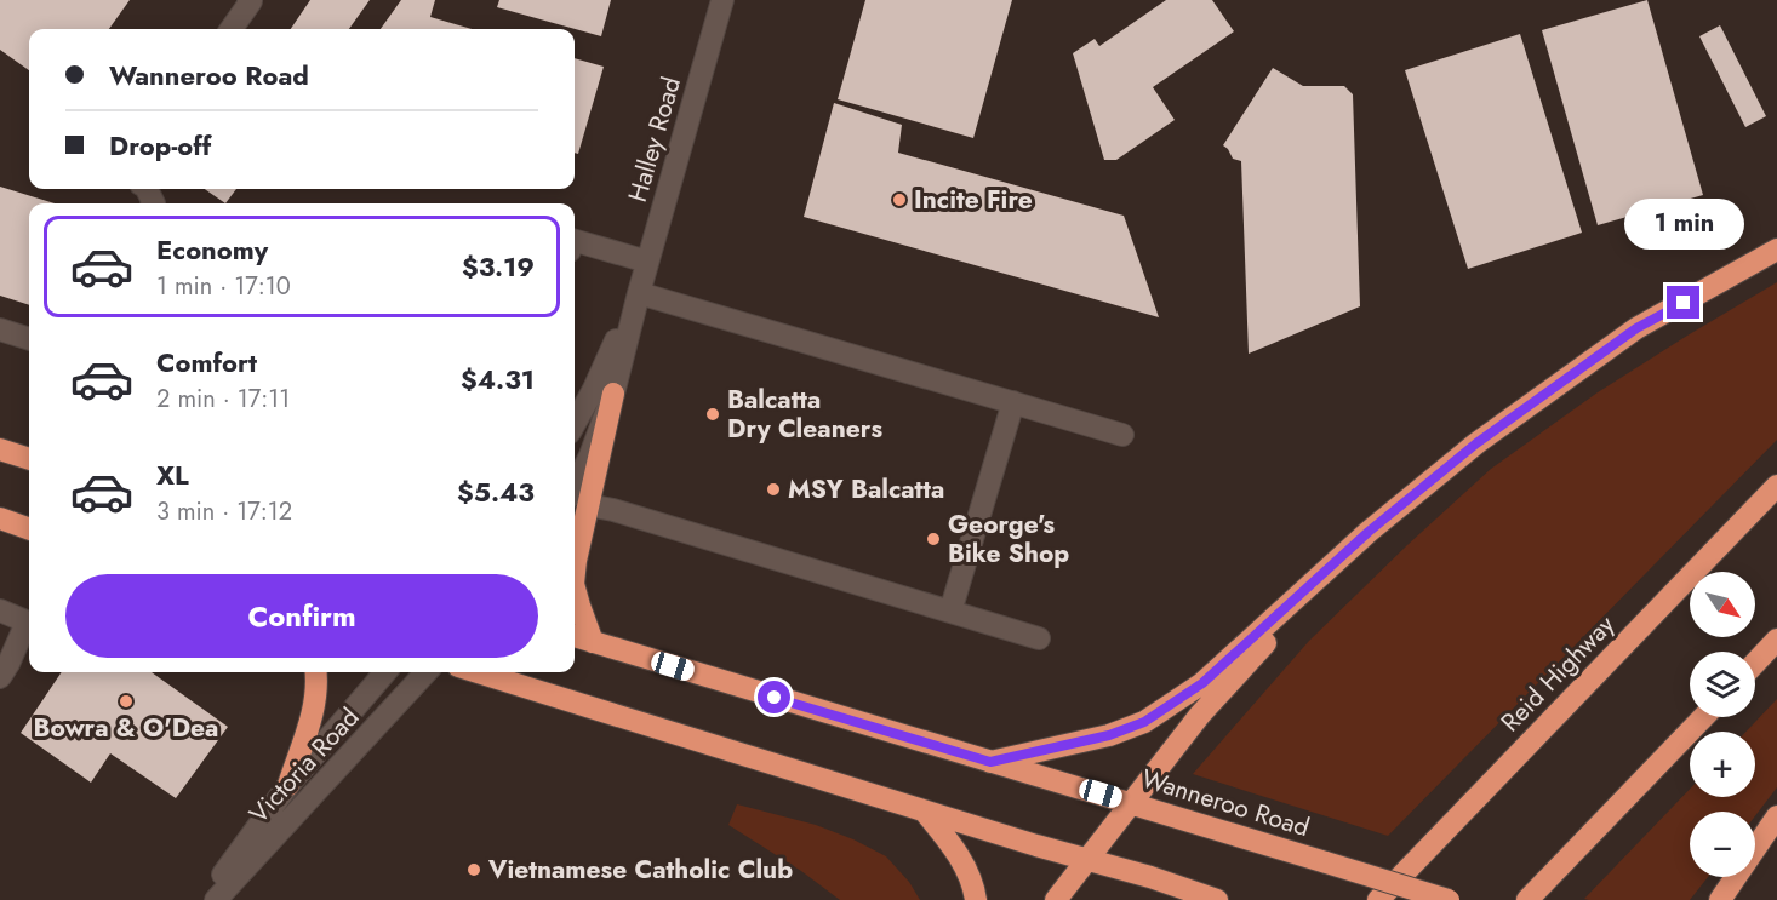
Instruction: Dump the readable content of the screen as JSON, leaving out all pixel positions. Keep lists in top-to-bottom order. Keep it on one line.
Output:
{"streets":{"highway":["Reid Highway","Wanneroo Road"],"street":["Halley Road","Victoria Road"]},"places":["Incite Fire","Balcatta Dry Cleaners","MSY Balcatta","George's Bike Shop","Bowra & O'Dea","Vietnamese Catholic Club"],"north":"bottom right","page":{"banner":["Wanneroo Road","Drop-off"],"bubble":"1 min","list":[{"name":"Economy","note":"1 min · 17:10","value":"$3.19"},{"name":"Comfort","note":"2 min · 17:11","value":"$4.31"},{"name":"XL","note":"3 min · 17:12","value":"$5.43"}],"buttons":"Confirm","map_buttons":["+","−"]}}
